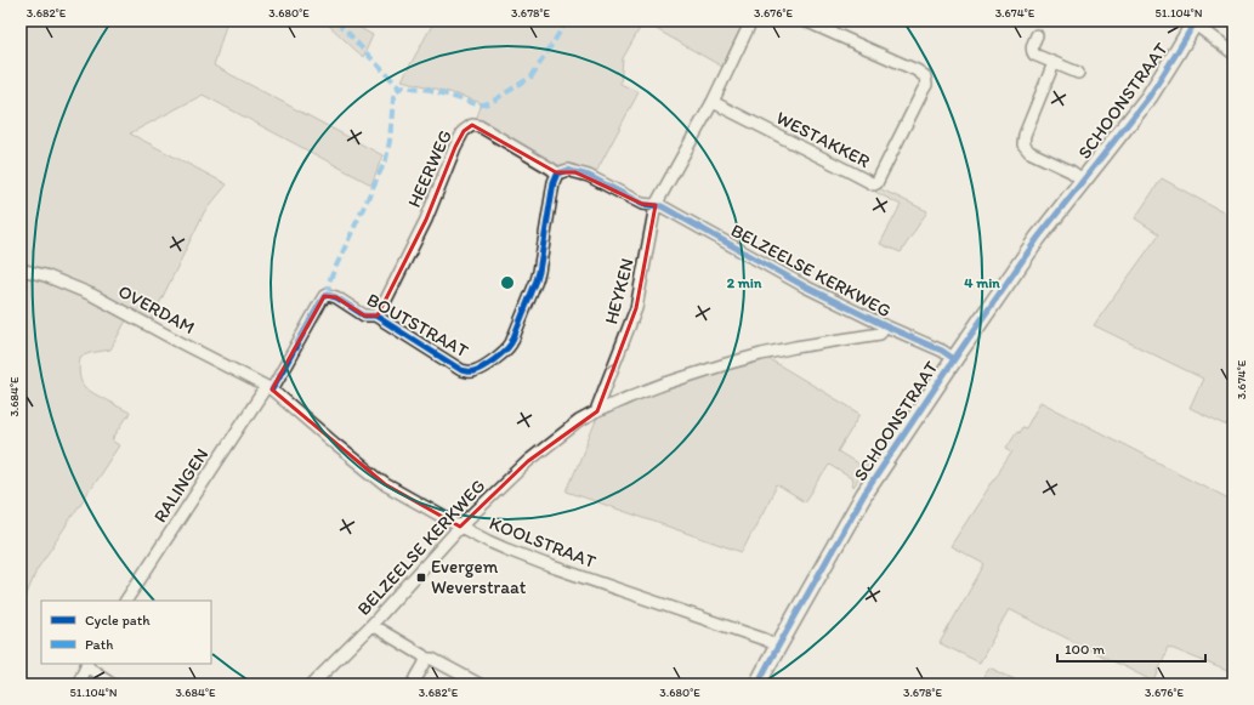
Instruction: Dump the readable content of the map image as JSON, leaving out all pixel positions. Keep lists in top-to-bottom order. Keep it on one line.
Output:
{"streets":{"street":["SCHOONSTRAAT","WESTAKKER","HEERWEG","BELZEELSE KERKWEG","HEYKEN","OVERDAM","BOUTSTRAAT","RALINGEN","KOOLSTRAAT"]},"crossings":[["SCHOONSTRAAT","BELZEELSE KERKWEG"],["SCHOONSTRAAT","KOOLSTRAAT"],["HEERWEG","BELZEELSE KERKWEG"],["HEERWEG","BOUTSTRAAT"],["BELZEELSE KERKWEG","HEYKEN"],["BELZEELSE KERKWEG","BOUTSTRAAT"],["BELZEELSE KERKWEG","KOOLSTRAAT"],["OVERDAM","BOUTSTRAAT"],["OVERDAM","RALINGEN"],["OVERDAM","KOOLSTRAAT"],["BOUTSTRAAT","RALINGEN"],["BOUTSTRAAT","KOOLSTRAAT"],["RALINGEN","KOOLSTRAAT"]],"one_way":["HEYKEN"],"places":{"transit":["Evergem Weverstraat"]},"legend":["Cycle path","Path"],"scale_bar":"100 m","coordinates":["3.682°E","3.680°E","3.678°E","3.676°E","3.674°E","51.104°N","3.684°E"],"rings":["2 min","4 min"]}
